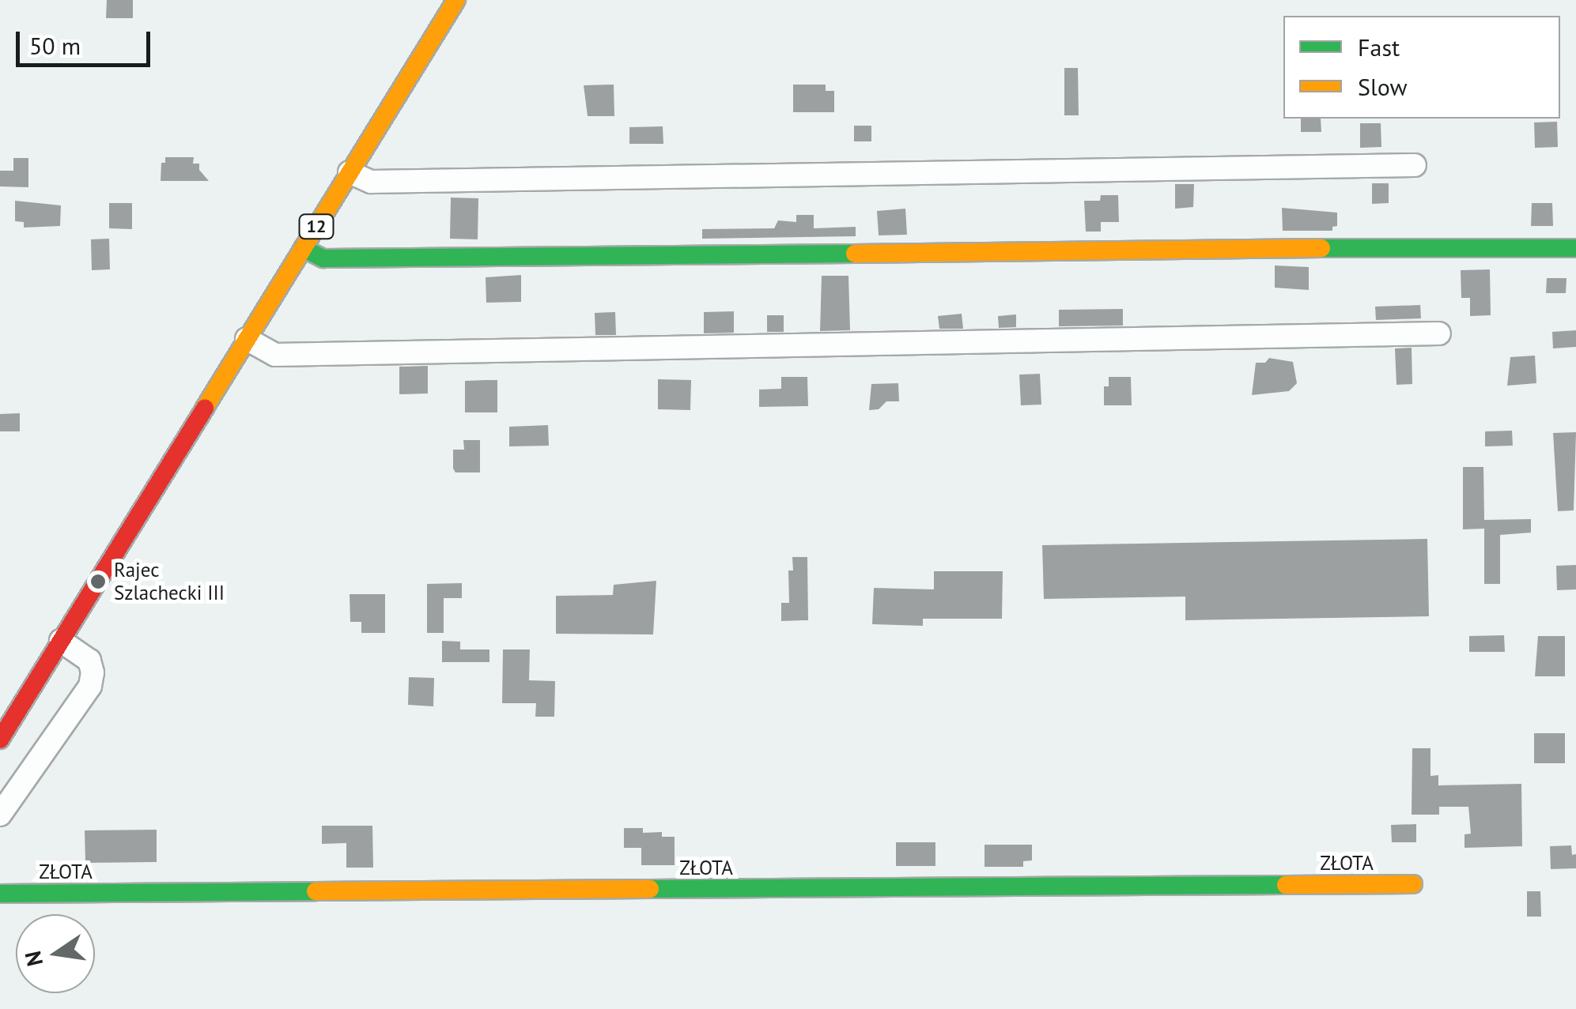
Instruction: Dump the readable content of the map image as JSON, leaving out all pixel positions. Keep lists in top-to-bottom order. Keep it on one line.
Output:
{"streets":{"street":["12","ZŁOTA"]},"places":["Rajec Szlachecki III"],"legend":["Fast","Slow"],"scale_bar":"50 m","north":"left"}
